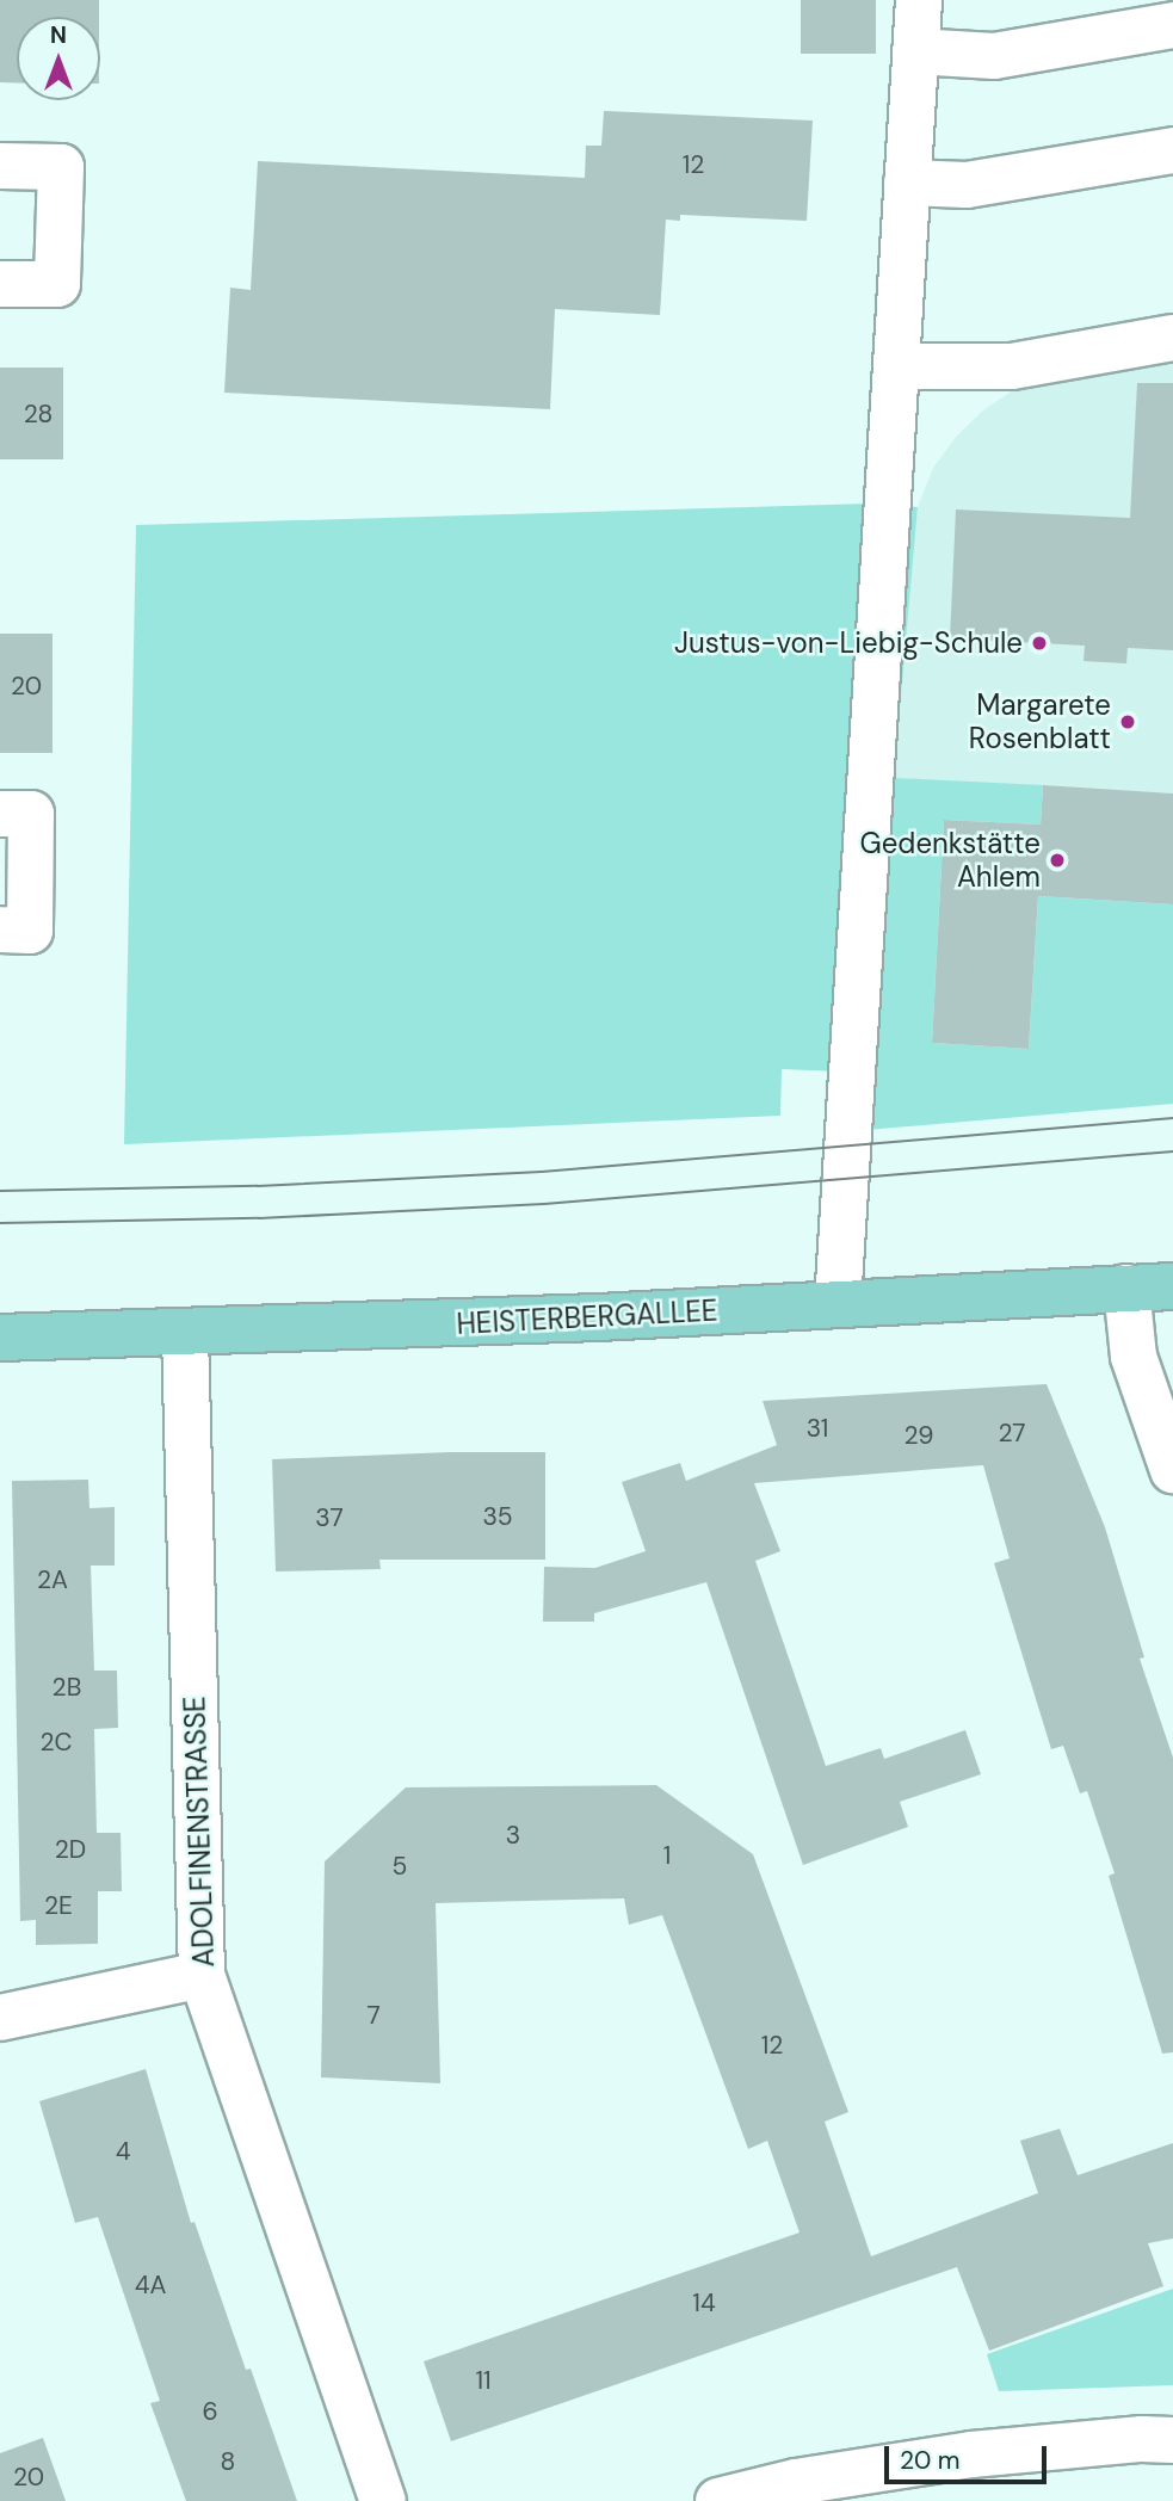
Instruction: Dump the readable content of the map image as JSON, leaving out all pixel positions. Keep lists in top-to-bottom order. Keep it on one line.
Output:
{"streets":{"main road":["HEISTERBERGALLEE"],"street":["ADOLFINENSTRASSE"]},"crossings":[["HEISTERBERGALLEE","ADOLFINENSTRASSE"]],"places":["Justus-von-Liebig-Schule","Margarete Rosenblatt","Gedenkstätte Ahlem"],"house_numbers":["12","28","20","31","27","29","35","37","2A","2B","2C","3","2D","1","5","2E","7","12","4","4A","14","11","6","8","20"],"scale_bar":"20 m","north":"top"}
